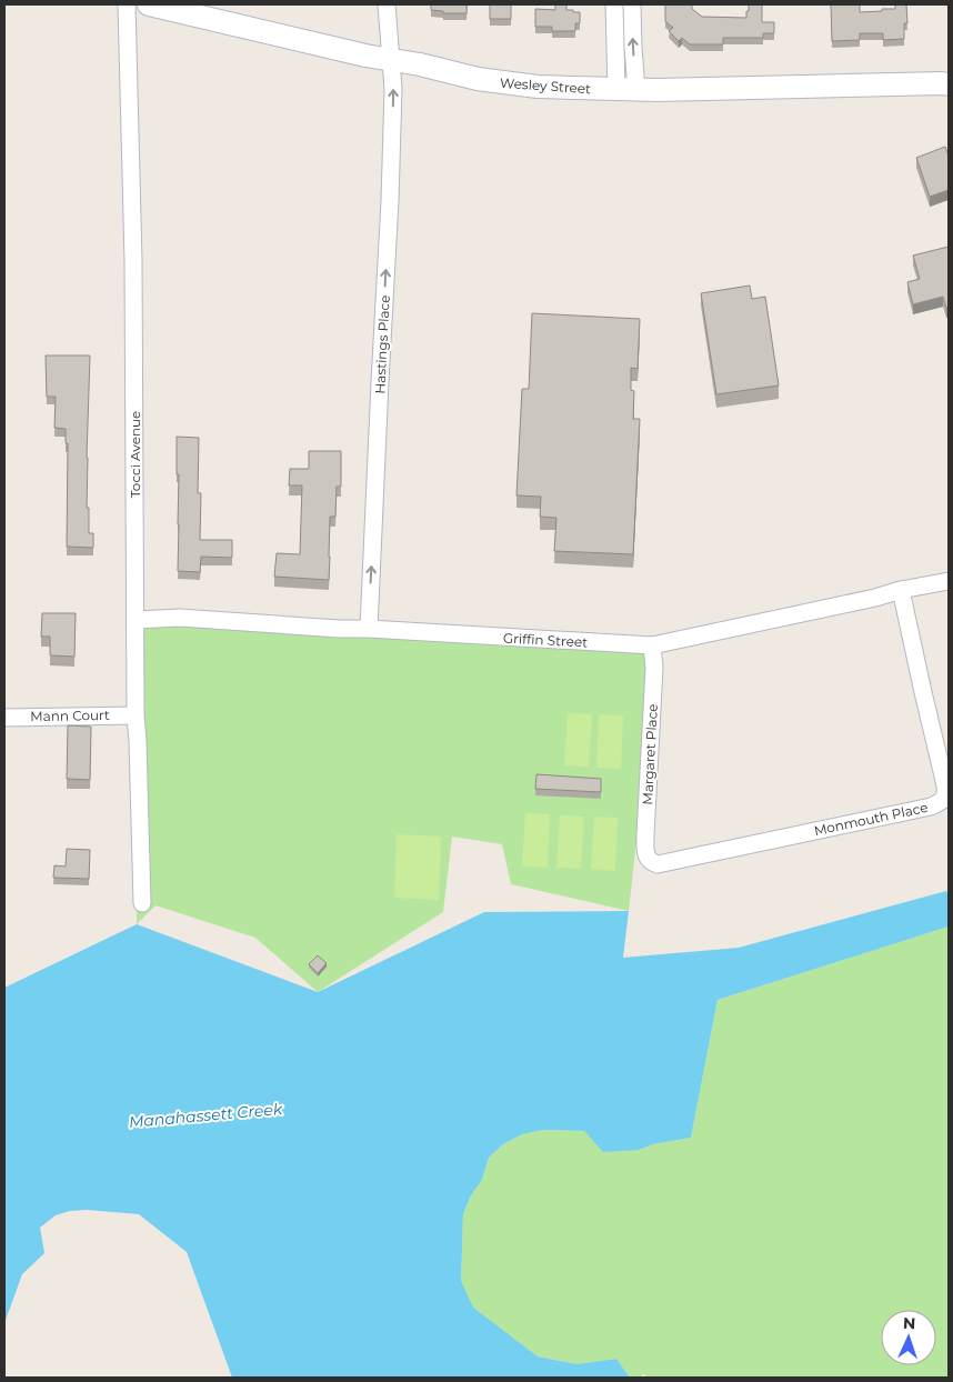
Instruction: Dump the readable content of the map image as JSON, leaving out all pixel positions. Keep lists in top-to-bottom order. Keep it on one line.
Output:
{"streets":{"street":["Wesley Street","Hastings Place","Tocci Avenue","Griffin Street","Mann Court","Margaret Place","Monmouth Place"]},"crossings":[["Wesley Street","Hastings Place"],["Hastings Place","Griffin Street"],["Tocci Avenue","Griffin Street"],["Tocci Avenue","Mann Court"],["Griffin Street","Margaret Place"],["Griffin Street","Monmouth Place"],["Margaret Place","Monmouth Place"]],"one_way":["Hastings Place"],"water":["Manahassett Creek"],"north":"top"}
